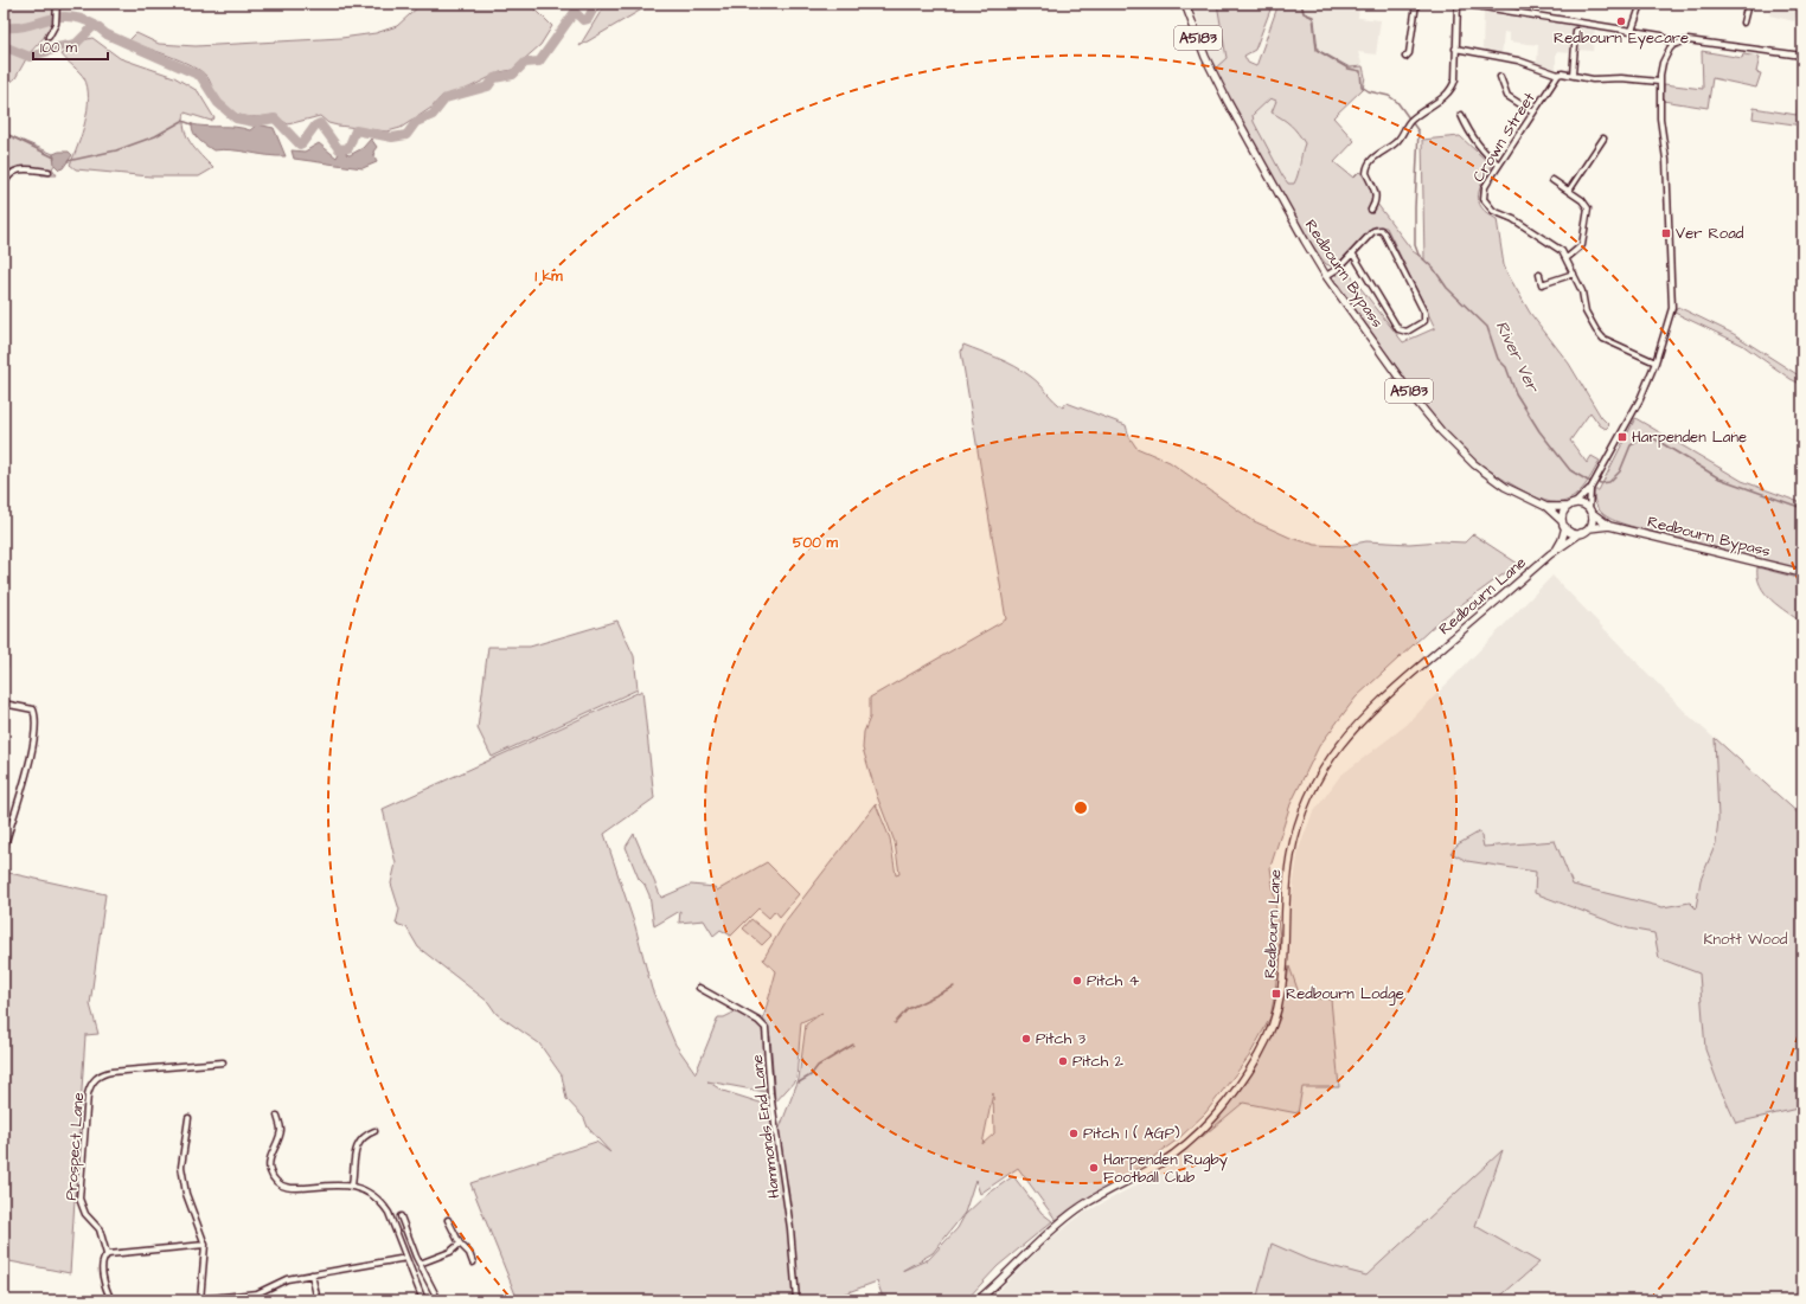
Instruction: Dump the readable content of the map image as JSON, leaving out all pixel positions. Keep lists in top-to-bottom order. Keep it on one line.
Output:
{"streets":{"main road":["A5183","Redbourn Bypass","Redbourn Lane"],"street":["Crown Street","Hammonds End Lane","Prospect Lane"]},"crossings":[["Redbourn Bypass","Redbourn Lane"]],"water":["River Ver"],"parks":["Knott Wood"],"places":{"other":["Redbourn Eyecare","Pitch 4","Pitch 3","Pitch 2","Pitch 1 ( AGP)","Harpenden Rugby Football Club"],"transit":["Ver Road","Harpenden Lane","Redbourn Lodge"]},"scale_bar":"100 m","rings":["1 km","500 m"]}
